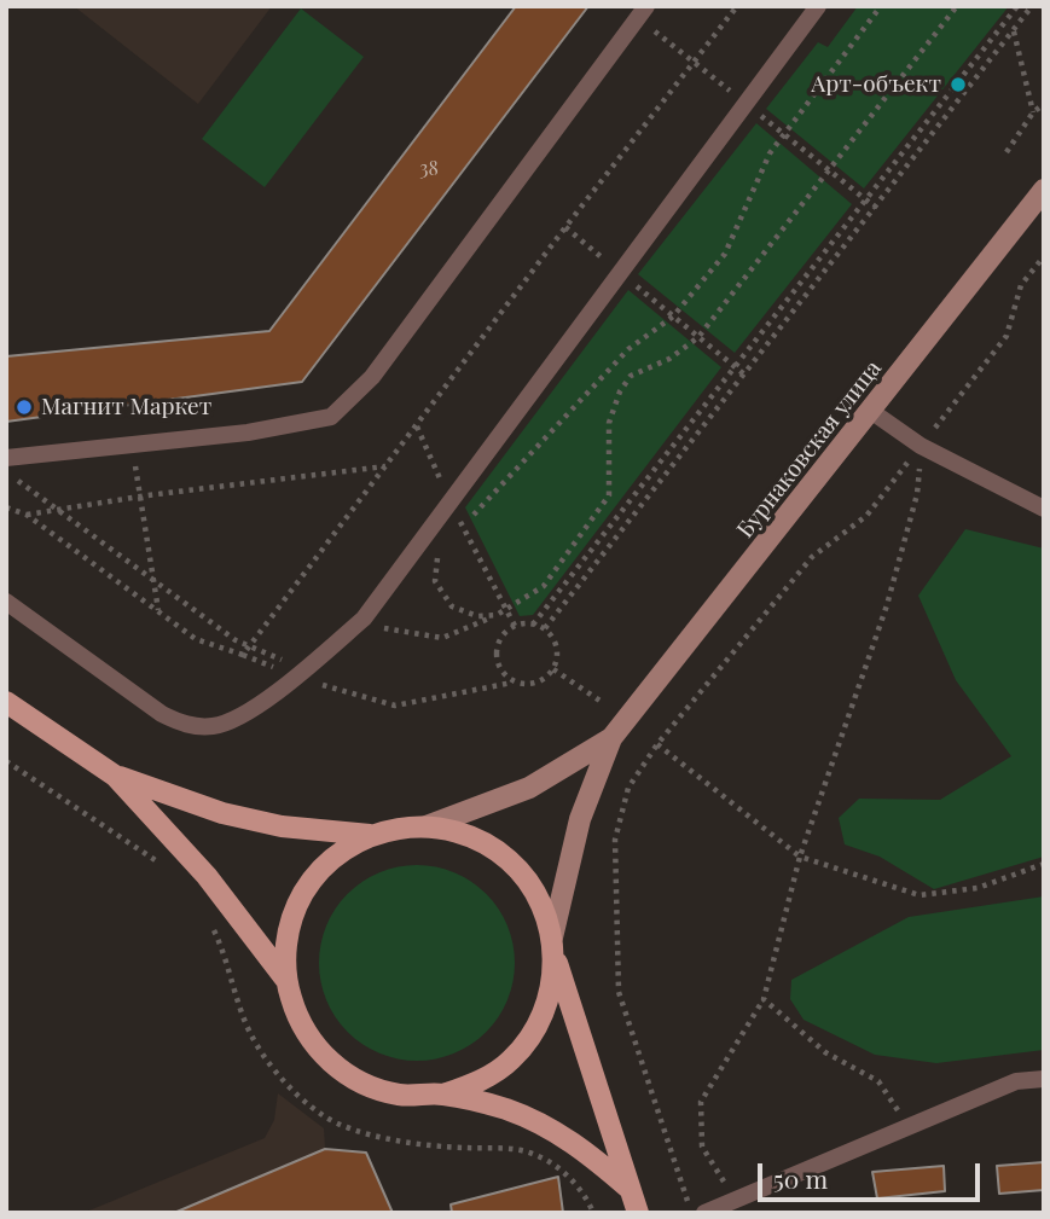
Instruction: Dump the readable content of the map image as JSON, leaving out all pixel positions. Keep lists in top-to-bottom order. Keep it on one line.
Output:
{"streets":{"main road":["Бурнаковская улица"]},"places":["Арт-объект","Магнит Маркет"],"house_numbers":["38"],"scale_bar":"50 m"}
